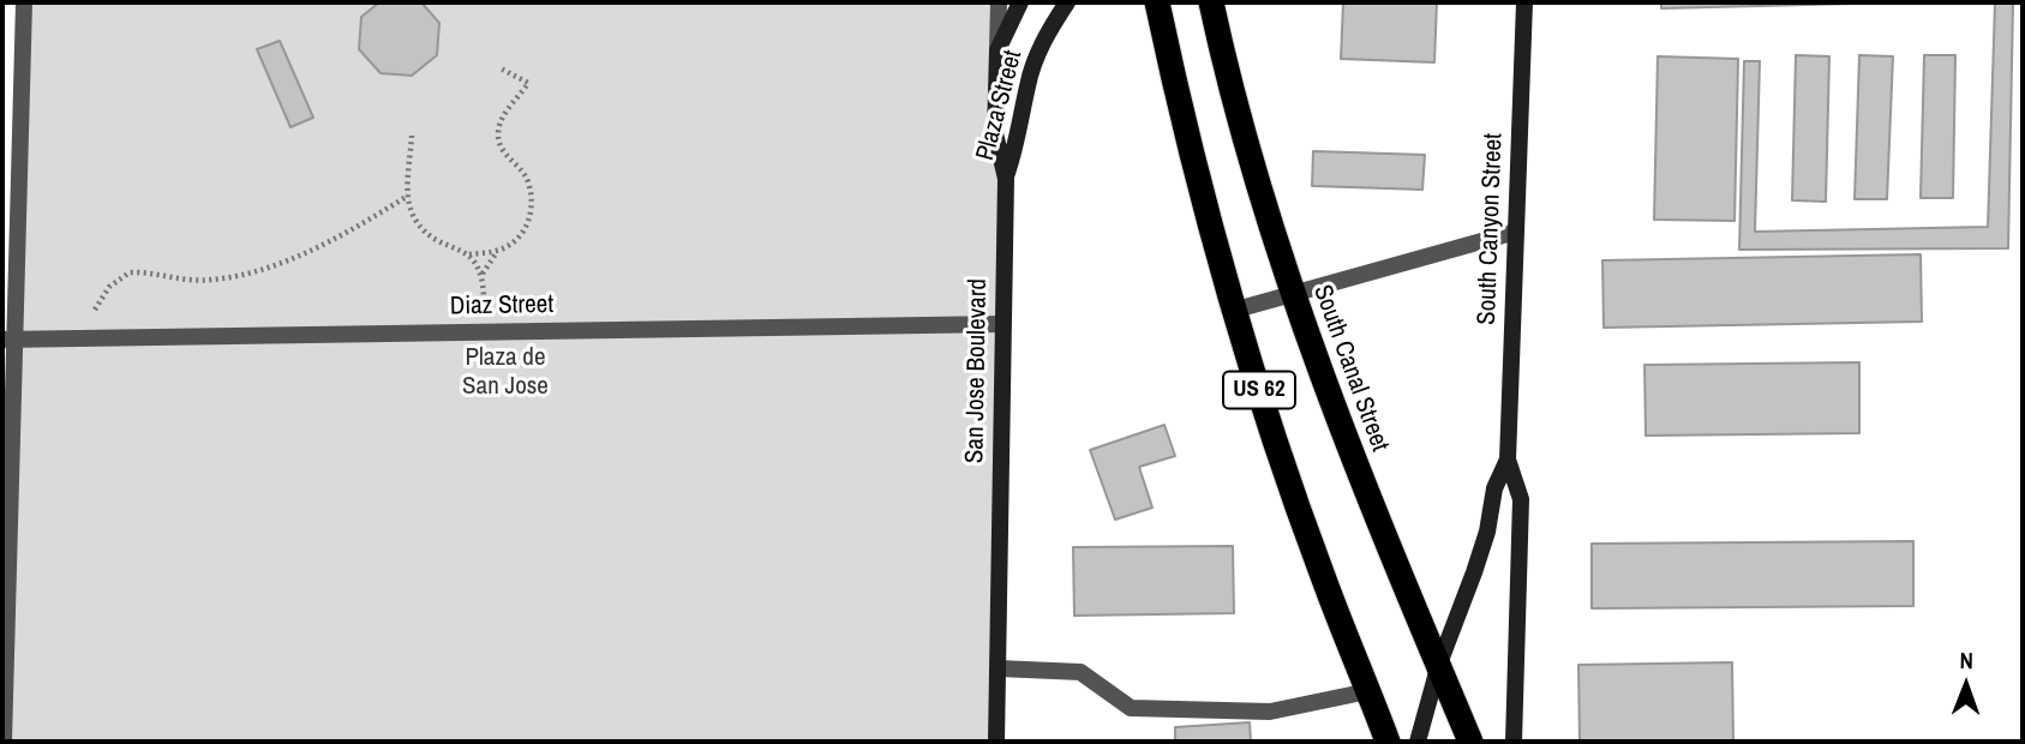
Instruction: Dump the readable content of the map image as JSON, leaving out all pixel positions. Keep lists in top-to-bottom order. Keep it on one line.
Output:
{"streets":{"highway":["South Canal Street","US 62"],"street":["Plaza Street","South Canyon Street","Diaz Street","San Jose Boulevard"]},"crossings":[["Plaza Street","San Jose Boulevard"],["South Canyon Street","South Canal Street"],["Diaz Street","San Jose Boulevard"]],"parks":["Plaza de San Jose"],"north":"top"}
